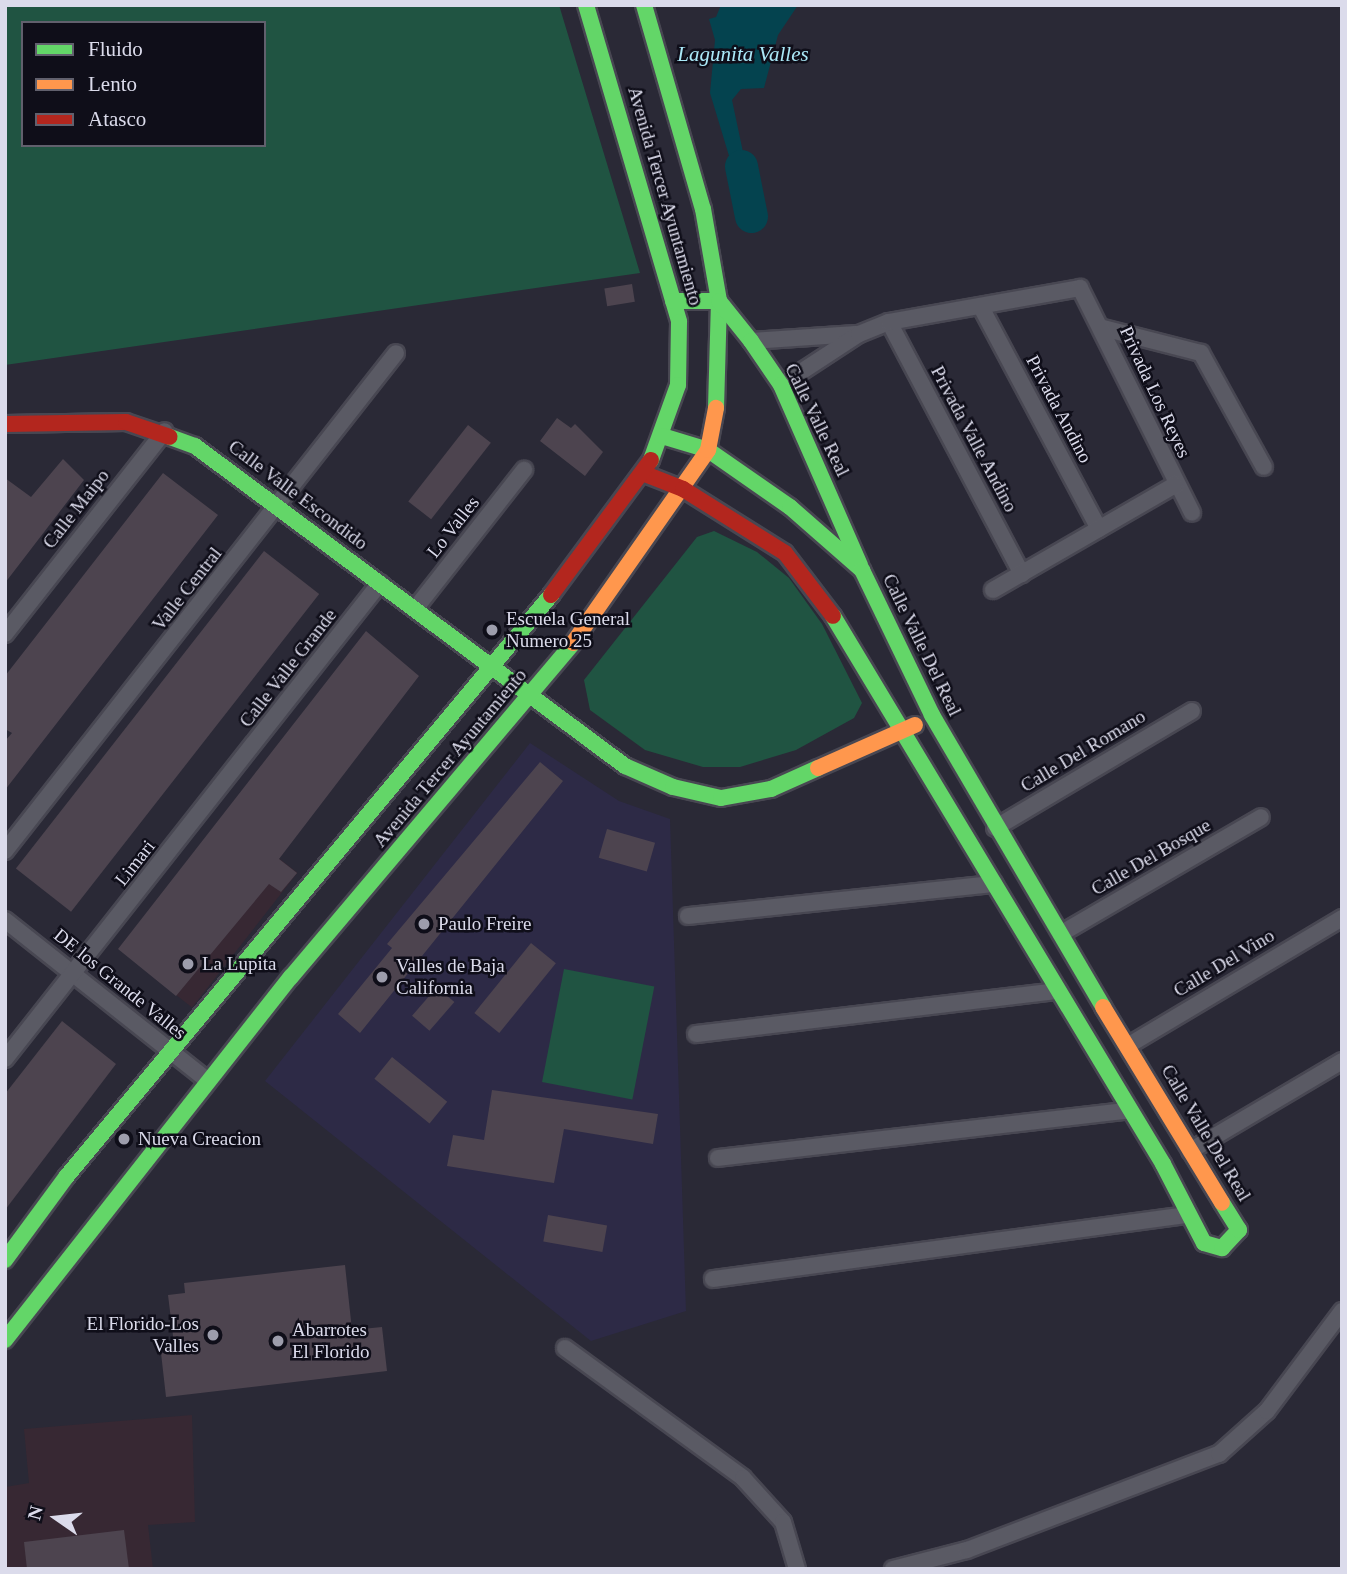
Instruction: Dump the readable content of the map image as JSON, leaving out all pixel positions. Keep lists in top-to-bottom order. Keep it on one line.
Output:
{"streets":{"street":["Avenida Tercer Ayuntamiento","Privada Los Reyes","Privada Andino","Calle Valle Real","Privada Valle Andino","Calle Valle Escondido","Calle Maipo","Lo Valles","Valle Central","Calle Valle Del Real","Calle Valle Grande","Calle Del Romano","Calle Del Bosque","Limari","Calle Del Vino","DE los Grande Valles"]},"crossings":[["Avenida Tercer Ayuntamiento","Calle Valle Real"],["Avenida Tercer Ayuntamiento","Calle Valle Escondido"],["Avenida Tercer Ayuntamiento","Calle Valle Del Real"],["Avenida Tercer Ayuntamiento","DE los Grande Valles"],["Privada Los Reyes","Privada Andino"],["Calle Valle Real","Calle Valle Del Real"],["Calle Valle Escondido","Calle Maipo"],["Calle Valle Escondido","Lo Valles"],["Calle Valle Escondido","Valle Central"],["Calle Valle Escondido","Calle Valle Del Real"],["Calle Valle Escondido","Calle Valle Grande"],["Calle Valle Del Real","Calle Del Romano"],["Calle Valle Del Real","Calle Del Bosque"],["Calle Valle Del Real","Calle Del Vino"],["Calle Valle Grande","Limari"],["Limari","DE los Grande Valles"]],"water":["Lagunita Valles"],"places":["Escuela General Numero 25","Paulo Freire","La Lupita","Valles de Baja California","Nueva Creacion","El Florido-Los Valles","Abarrotes El Florido"],"legend":["Fluido","Lento","Atasco"],"north":"left"}
